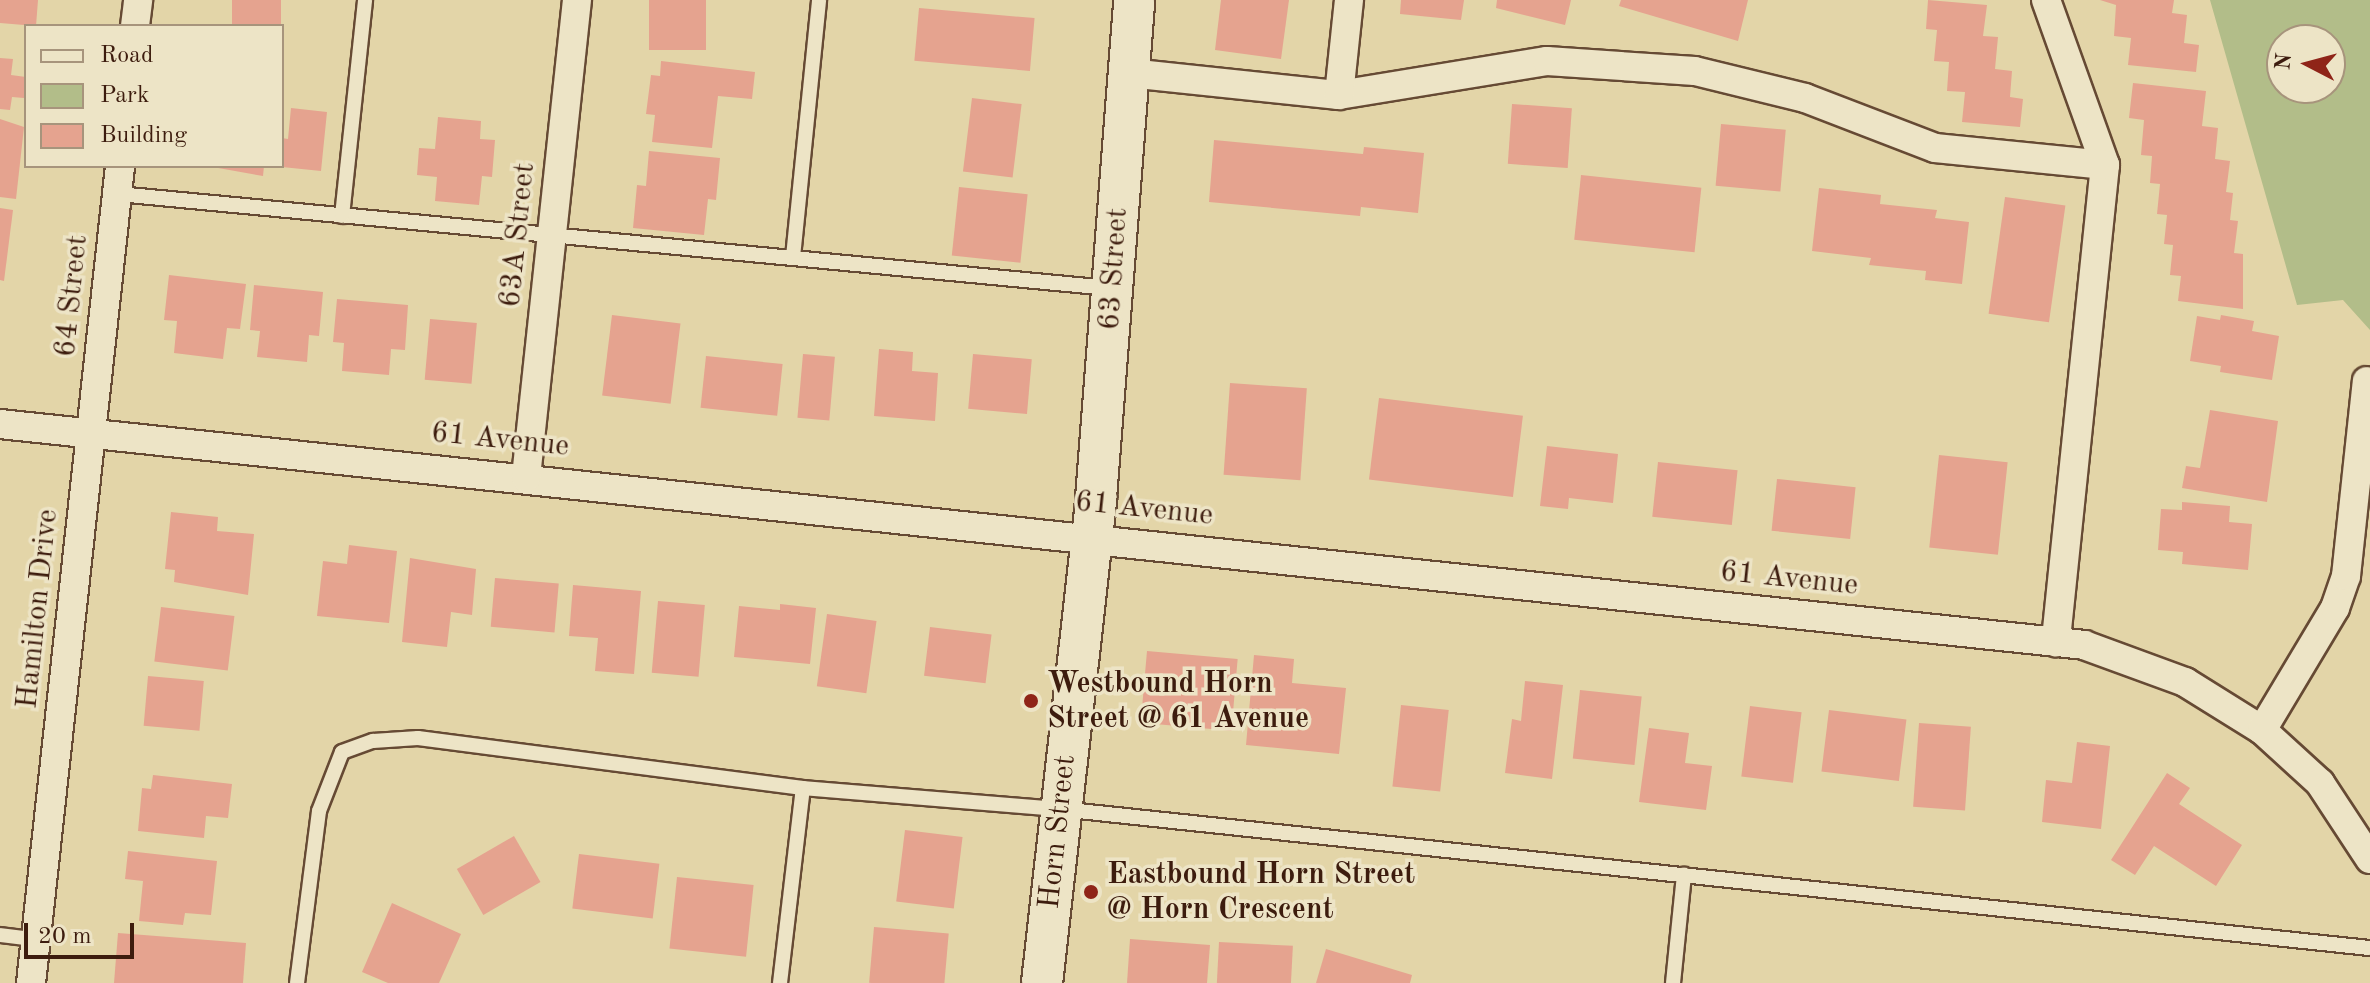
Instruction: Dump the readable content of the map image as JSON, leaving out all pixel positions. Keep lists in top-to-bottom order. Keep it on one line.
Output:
{"streets":{"street":["63A Street","63 Street","64 Street","61 Avenue","Hamilton Drive","Horn Street"]},"crossings":[["63A Street","61 Avenue"],["63 Street","61 Avenue"],["63 Street","Horn Street"],["64 Street","61 Avenue"],["64 Street","Hamilton Drive"],["61 Avenue","Hamilton Drive"],["61 Avenue","Horn Street"]],"places":["Westbound Horn Street @ 61 Avenue","Eastbound Horn Street @ Horn Crescent"],"legend":["Road","Park","Building"],"scale_bar":"20 m","north":"left"}
